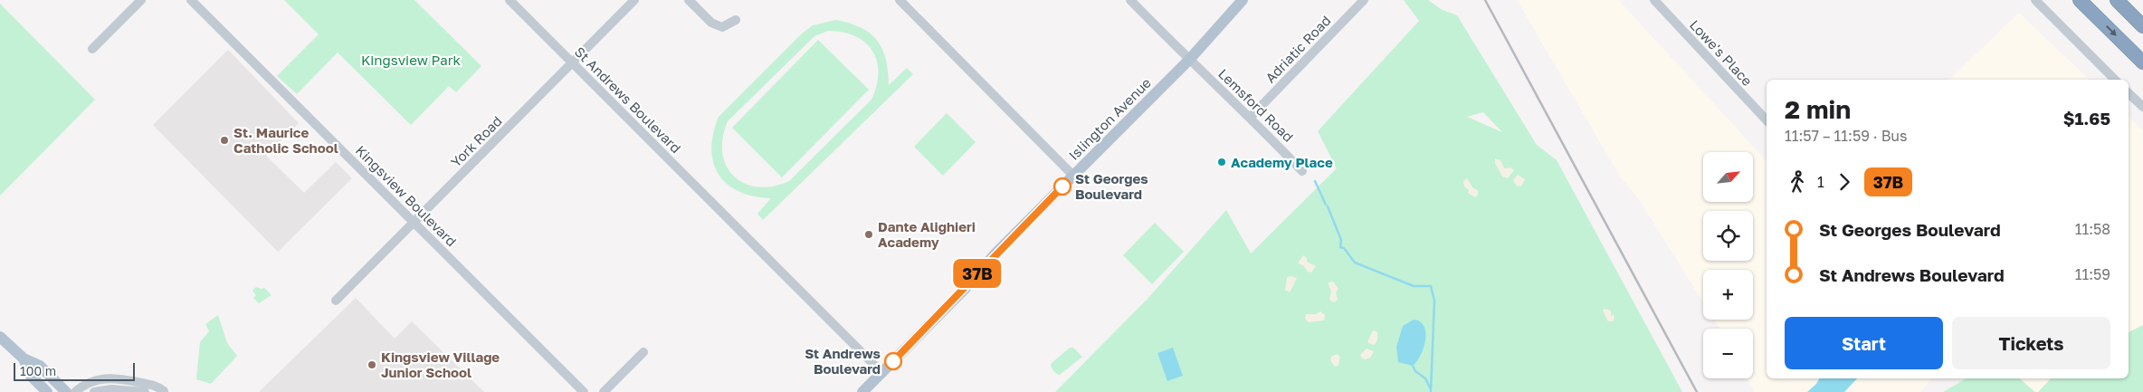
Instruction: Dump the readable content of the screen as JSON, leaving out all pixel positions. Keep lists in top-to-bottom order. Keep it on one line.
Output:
{"streets":{"main road":["Islington Avenue"],"street":["Adriatic Road","Lowe's Place","St Andrews Boulevard","Lemsford Road","York Road","Kingsview Boulevard"]},"crossings":[["Adriatic Road","Lemsford Road"],["St Andrews Boulevard","Islington Avenue"],["St Andrews Boulevard","York Road"],["Lemsford Road","Islington Avenue"],["York Road","Kingsview Boulevard"]],"parks":["Kingsview Park"],"places":["St. Maurice Catholic School","Academy Place","St Georges Boulevard","Dante Alighieri Academy","St Andrews Boulevard","Kingsview Village Junior School"],"lines":["bus line 37B"],"scale_bar":"100 m","north":"top right","page":{"on_map":"37B","heading":["2 min","11:57 – 11:59 · Bus","$1.65"],"map_buttons":["+","−"],"legs":["1","37B"],"list":[{"name":"St Georges Boulevard","value":"11:58"},{"name":"St Andrews Boulevard","value":"11:59"}],"buttons":["Start","Tickets"],"scale":"100 m"}}
